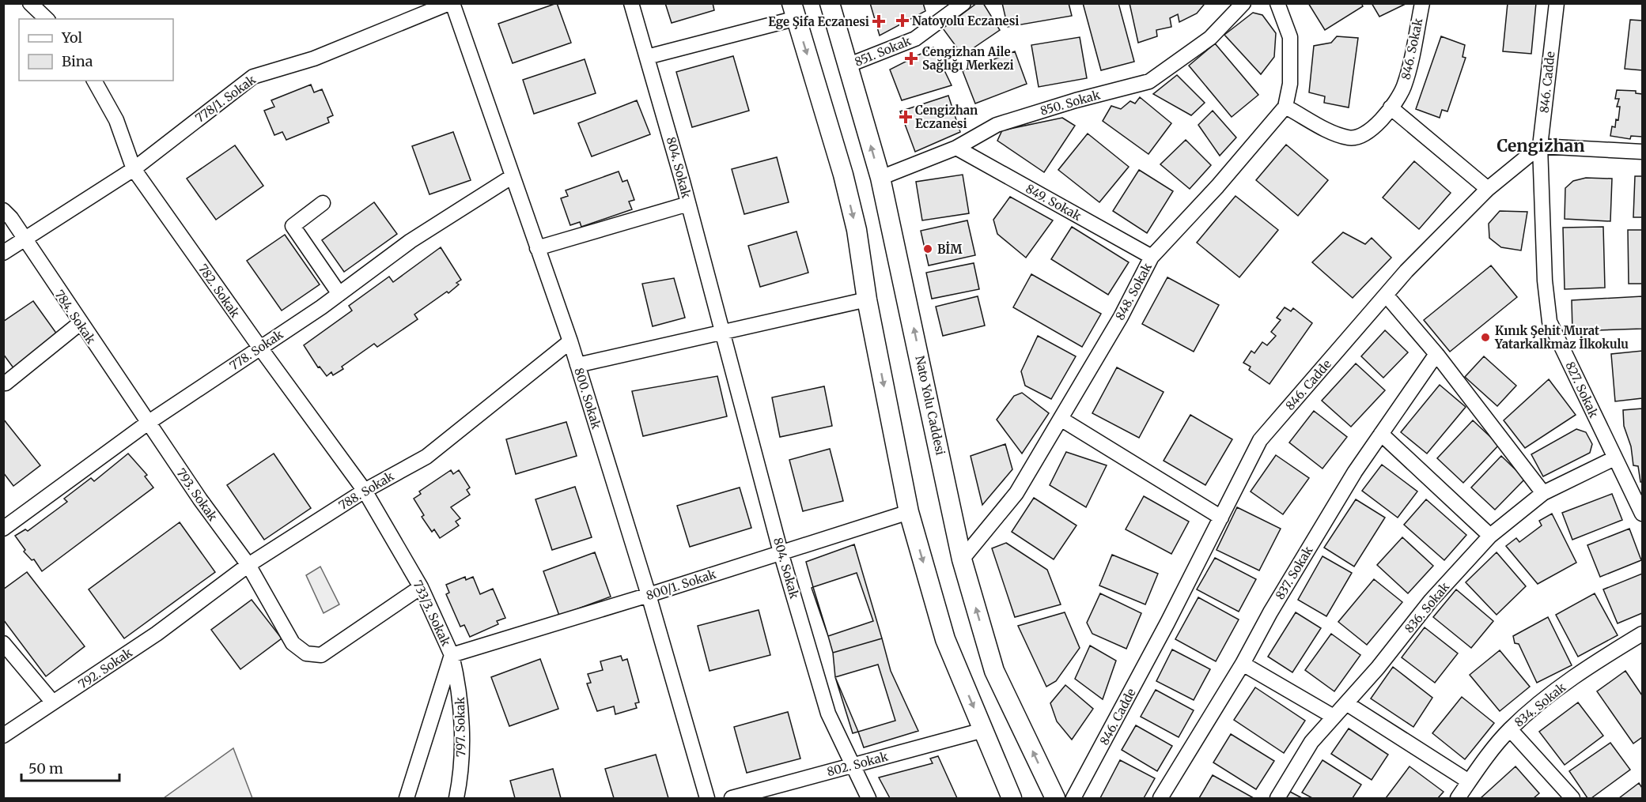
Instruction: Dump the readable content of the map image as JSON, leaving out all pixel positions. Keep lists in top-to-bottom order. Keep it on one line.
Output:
{"streets":{"main road":["Nato Yolu Caddesi"],"street":["846. Sokak","851. Sokak","846. Cadde","778/1. Sokak","850. Sokak","804. Sokak","849. Sokak","782. Sokak","848. Sokak","784. Sokak","778. Sokak","827. Sokak","800. Sokak","788. Sokak","793. Sokak","837. Sokak","800/1. Sokak","836. Sokak","733/3. Sokak","792. Sokak","834. Sokak","797. Sokak","802. Sokak"]},"crossings":[["846. Sokak","848. Sokak"],["851. Sokak","Nato Yolu Caddesi"],["846. Cadde","827. Sokak"],["778/1. Sokak","782. Sokak"],["778/1. Sokak","784. Sokak"],["778/1. Sokak","800. Sokak"],["850. Sokak","849. Sokak"],["850. Sokak","Nato Yolu Caddesi"],["804. Sokak","800/1. Sokak"],["804. Sokak","802. Sokak"],["849. Sokak","848. Sokak"],["782. Sokak","778. Sokak"],["782. Sokak","788. Sokak"],["782. Sokak","733/3. Sokak"],["848. Sokak","Nato Yolu Caddesi"],["784. Sokak","778. Sokak"],["784. Sokak","793. Sokak"],["778. Sokak","800. Sokak"],["778. Sokak","793. Sokak"],["827. Sokak","836. Sokak"],["800. Sokak","788. Sokak"],["800. Sokak","800/1. Sokak"],["788. Sokak","793. Sokak"],["788. Sokak","733/3. Sokak"],["788. Sokak","792. Sokak"],["793. Sokak","733/3. Sokak"],["800/1. Sokak","733/3. Sokak"],["800/1. Sokak","797. Sokak"],["733/3. Sokak","797. Sokak"]],"districts":["Cengizhan"],"places":{"health":["Natoyolu Eczanesi","Ege Şifa Eczanesi","Cengizhan Aile Sağlığı Merkezi","Cengizhan Eczanesi"],"other":["BİM","Kınık Şehit Murat Yatarkalkmaz İlkokulu"]},"legend":["Yol","Bina"],"scale_bar":"50 m"}
